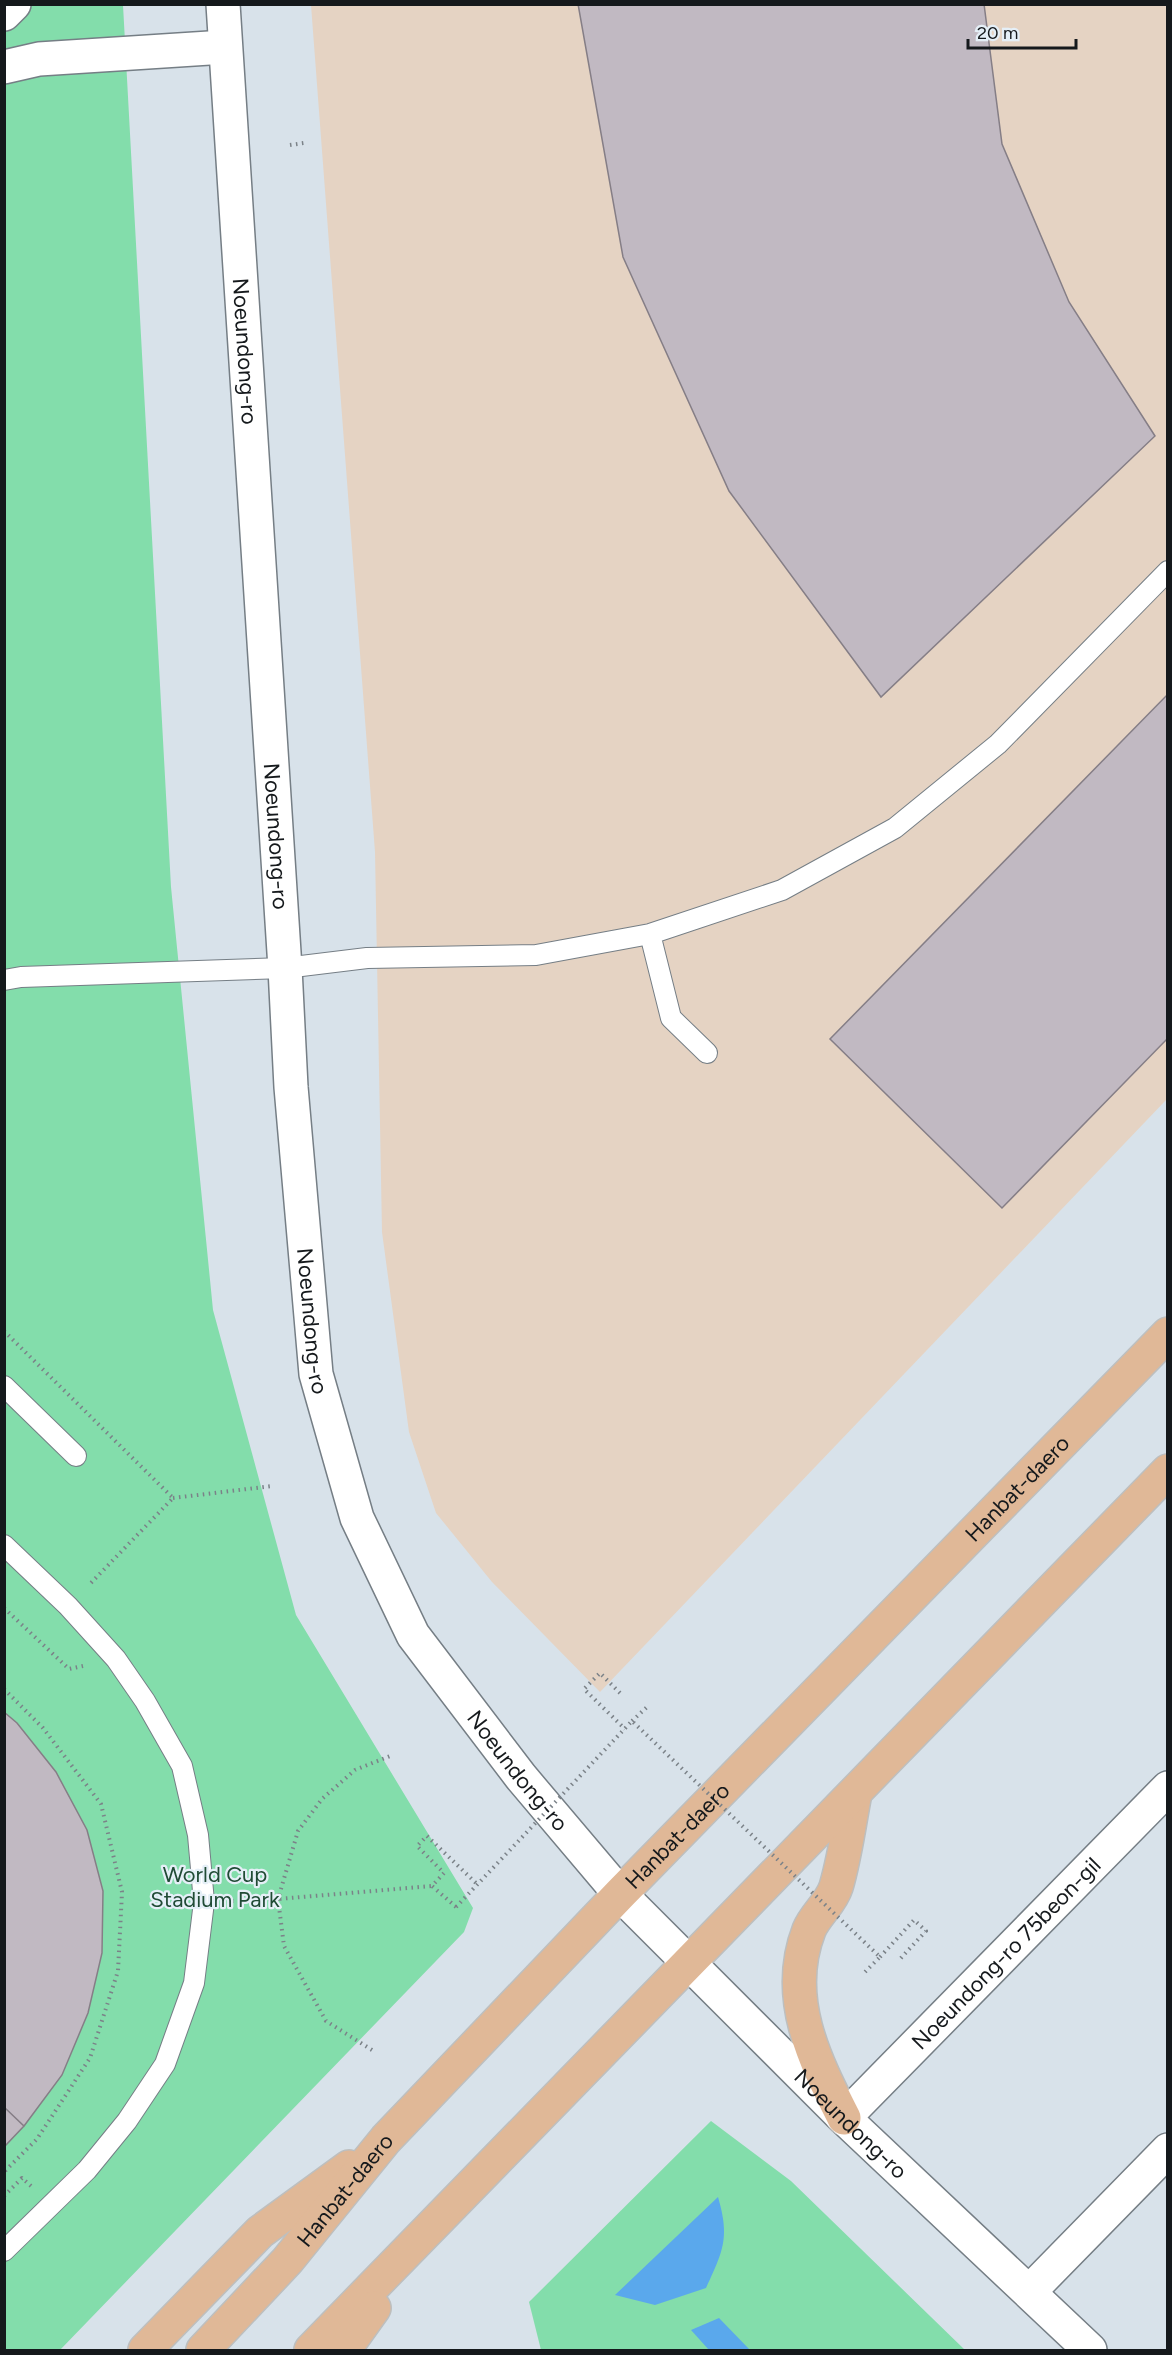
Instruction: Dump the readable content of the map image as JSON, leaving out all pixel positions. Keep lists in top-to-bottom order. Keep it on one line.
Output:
{"streets":{"main road":["Hanbat-daero"],"street":["Noeundong-ro","Noeundong-ro 75beon-gil"]},"crossings":[["Noeundong-ro","Hanbat-daero"],["Noeundong-ro","Noeundong-ro 75beon-gil"]],"parks":["World Cup Stadium Park"],"scale_bar":"20 m"}
